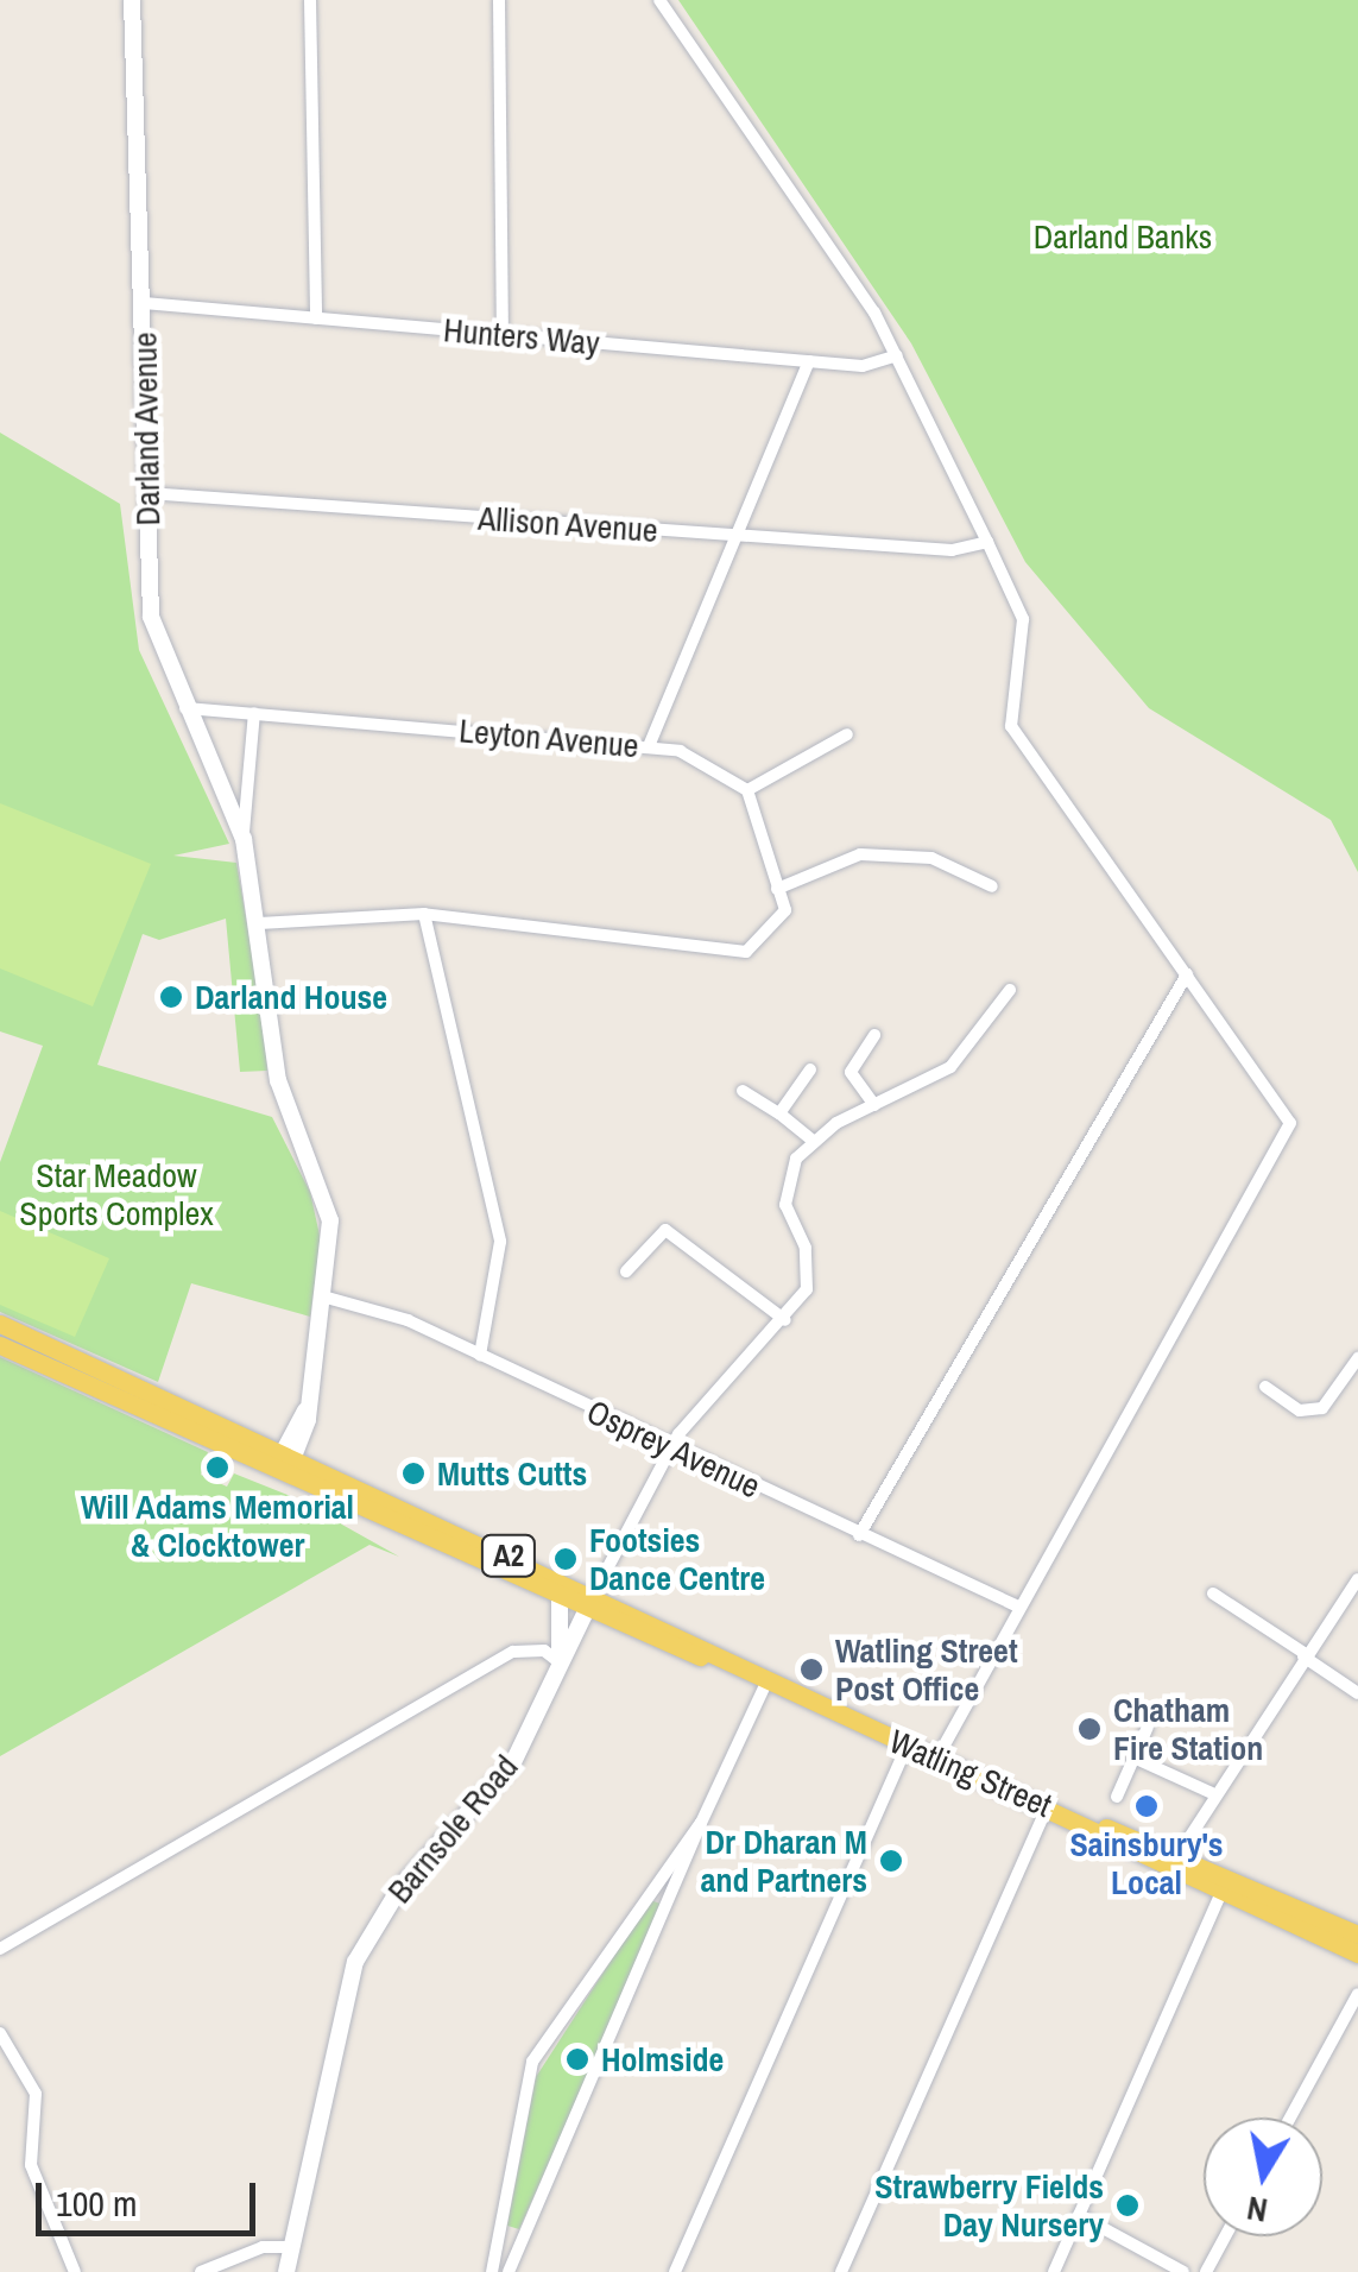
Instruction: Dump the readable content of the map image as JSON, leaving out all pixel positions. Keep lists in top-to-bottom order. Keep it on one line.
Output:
{"streets":{"main road":["A2","Watling Street"],"street":["Hunters Way","Darland Avenue","Allison Avenue","Leyton Avenue","Osprey Avenue","Barnsole Road"]},"crossings":[["Hunters Way","Darland Avenue"],["Darland Avenue","Allison Avenue"],["Darland Avenue","Leyton Avenue"],["Darland Avenue","Osprey Avenue"],["Darland Avenue","A2"],["Darland Avenue","Watling Street"],["A2","Watling Street"],["Watling Street","Barnsole Road"]],"parks":["Darland Banks","Star Meadow Sports Complex"],"places":["Darland House","Will Adams Memorial & Clocktower","Mutts Cutts","Footsies Dance Centre","Watling Street Post Office","Chatham Fire Station","Sainsbury's Local","Dr Dharan M and Partners","Holmside","Strawberry Fields Day Nursery"],"scale_bar":"100 m","north":"bottom"}
